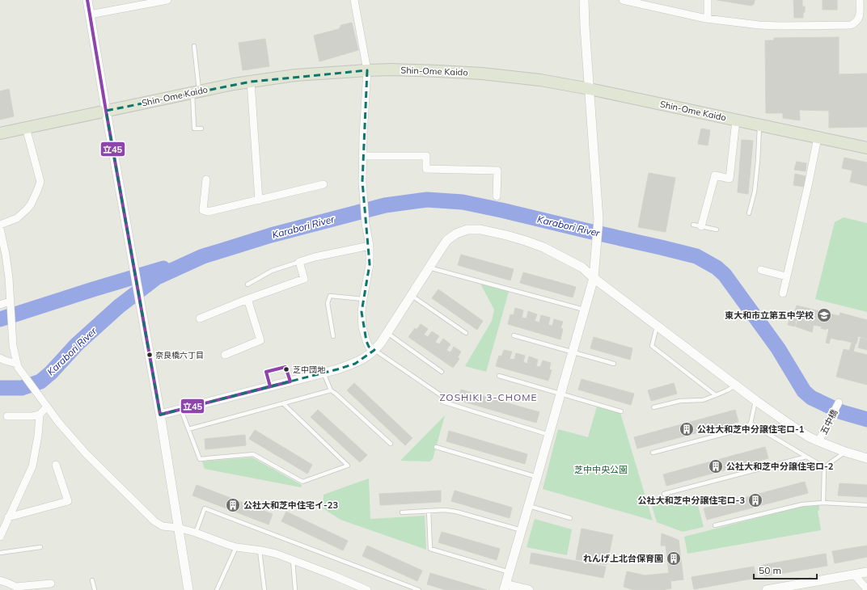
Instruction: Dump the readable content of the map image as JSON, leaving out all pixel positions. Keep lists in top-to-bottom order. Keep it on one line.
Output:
{"streets":{"main road":["Shin-Ome Kaido"],"street":["五中橋"]},"districts":["ZOSHIKI 3-CHOME"],"water":["Karabori River"],"parks":["芝中中央公園"],"places":{"school or university":["東大和市立第五中学校"],"other":["奈良橋六丁目","芝中団地"],"building":["公社大和芝中分譲住宅ロ-1","公社大和芝中分譲住宅ロ-2","公社大和芝中分譲住宅ロ-3","公社大和芝中住宅イ-23","れんげ上北台保育園"]},"lines":["transit line 立45"],"scale_bar":"50 m"}
